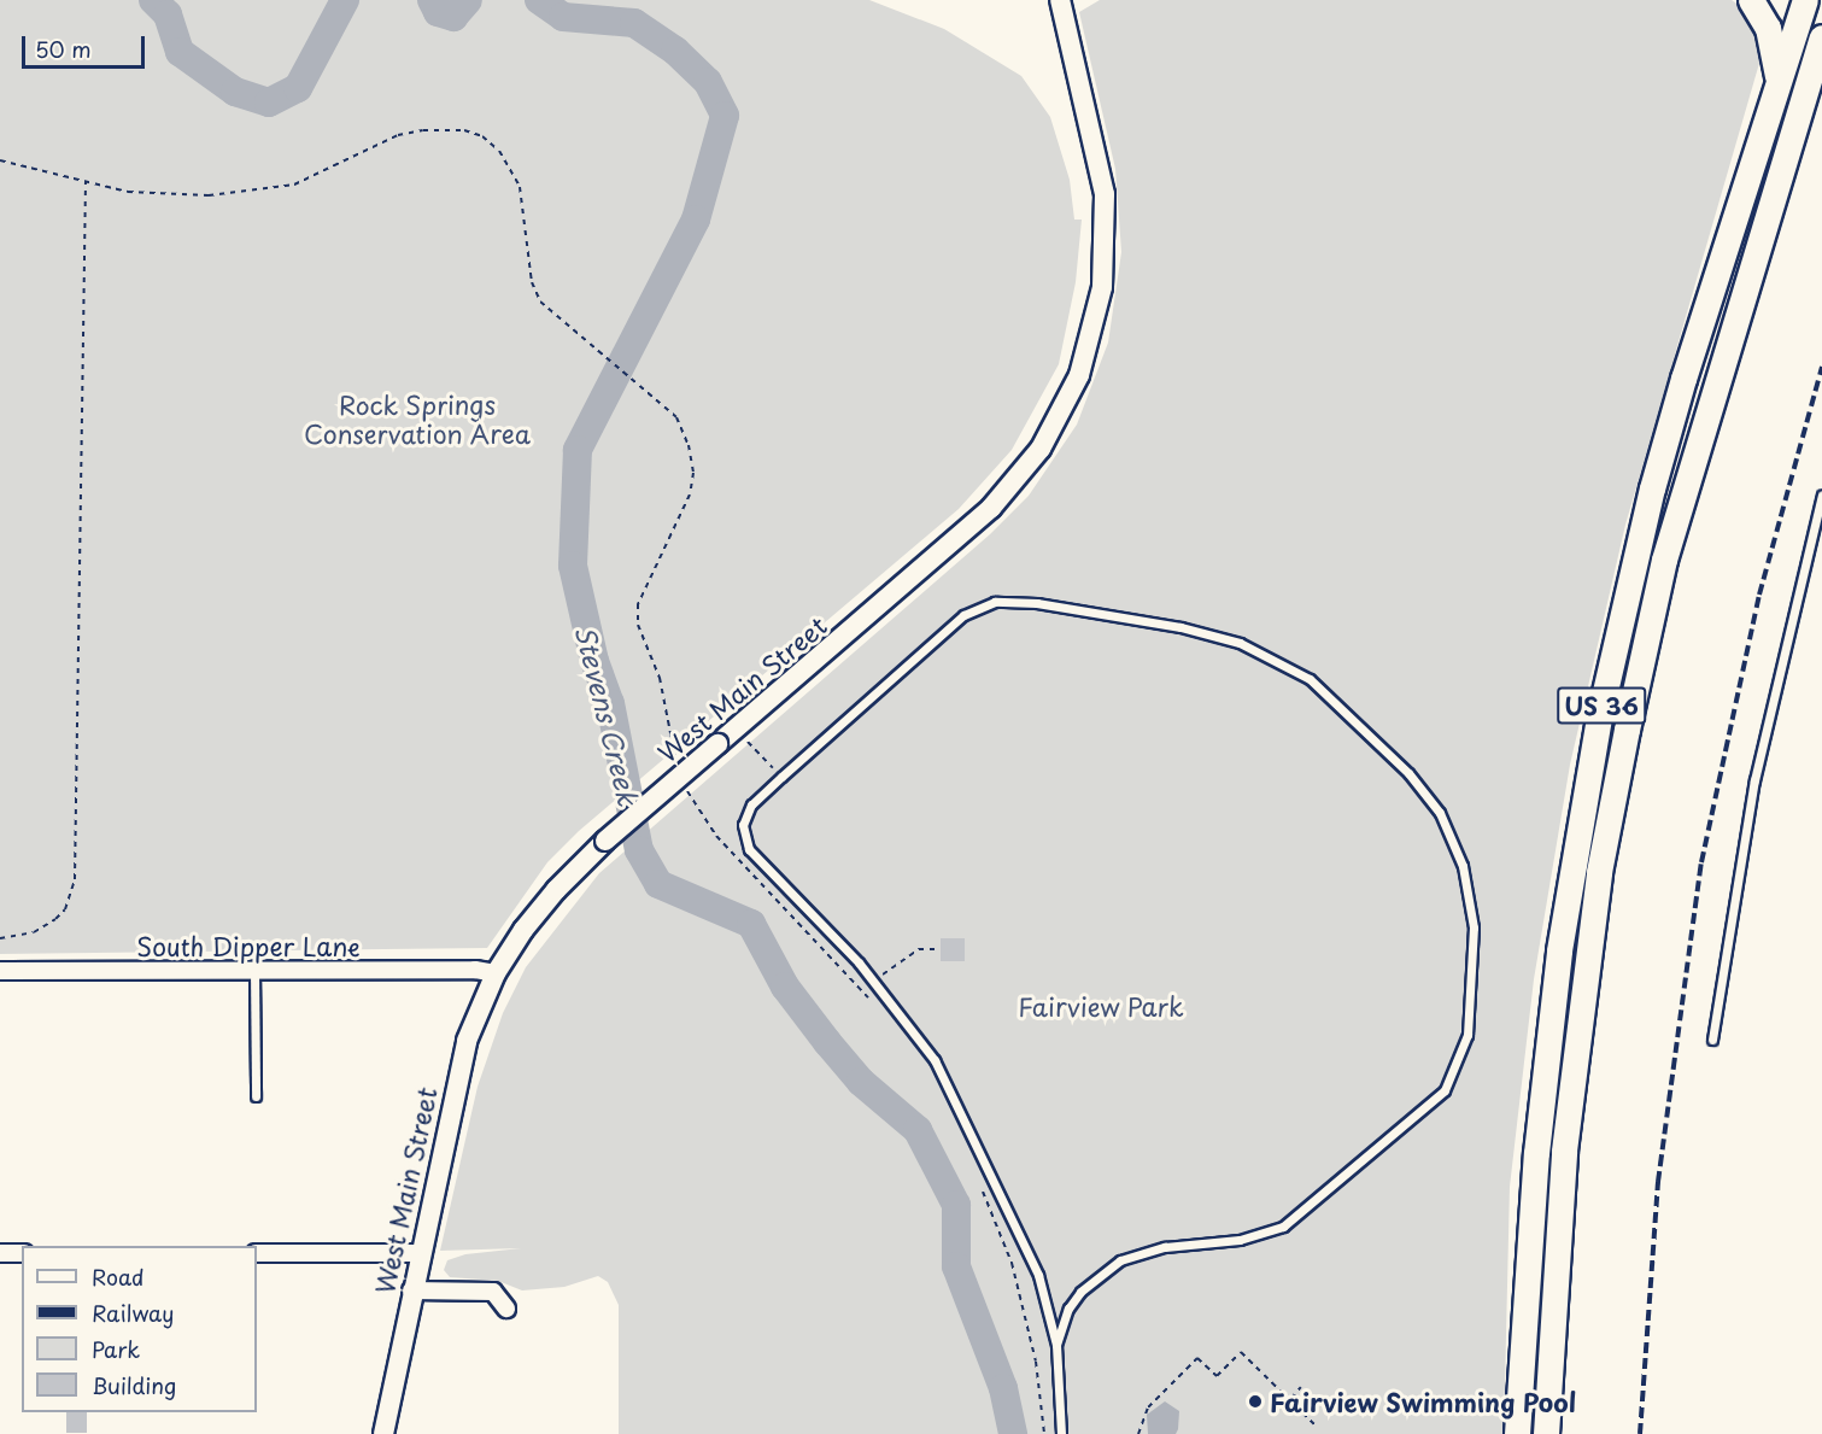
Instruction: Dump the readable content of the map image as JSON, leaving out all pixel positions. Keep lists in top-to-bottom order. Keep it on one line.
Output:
{"streets":{"main road":["US 36"],"street":["West Main Street","South Dipper Lane"]},"crossings":[["West Main Street","South Dipper Lane"]],"water":["Stevens Creek"],"parks":["Rock Springs Conservation Area","Fairview Park"],"places":["Fairview Swimming Pool"],"legend":["Road","Railway","Park","Building"],"scale_bar":"50 m"}
